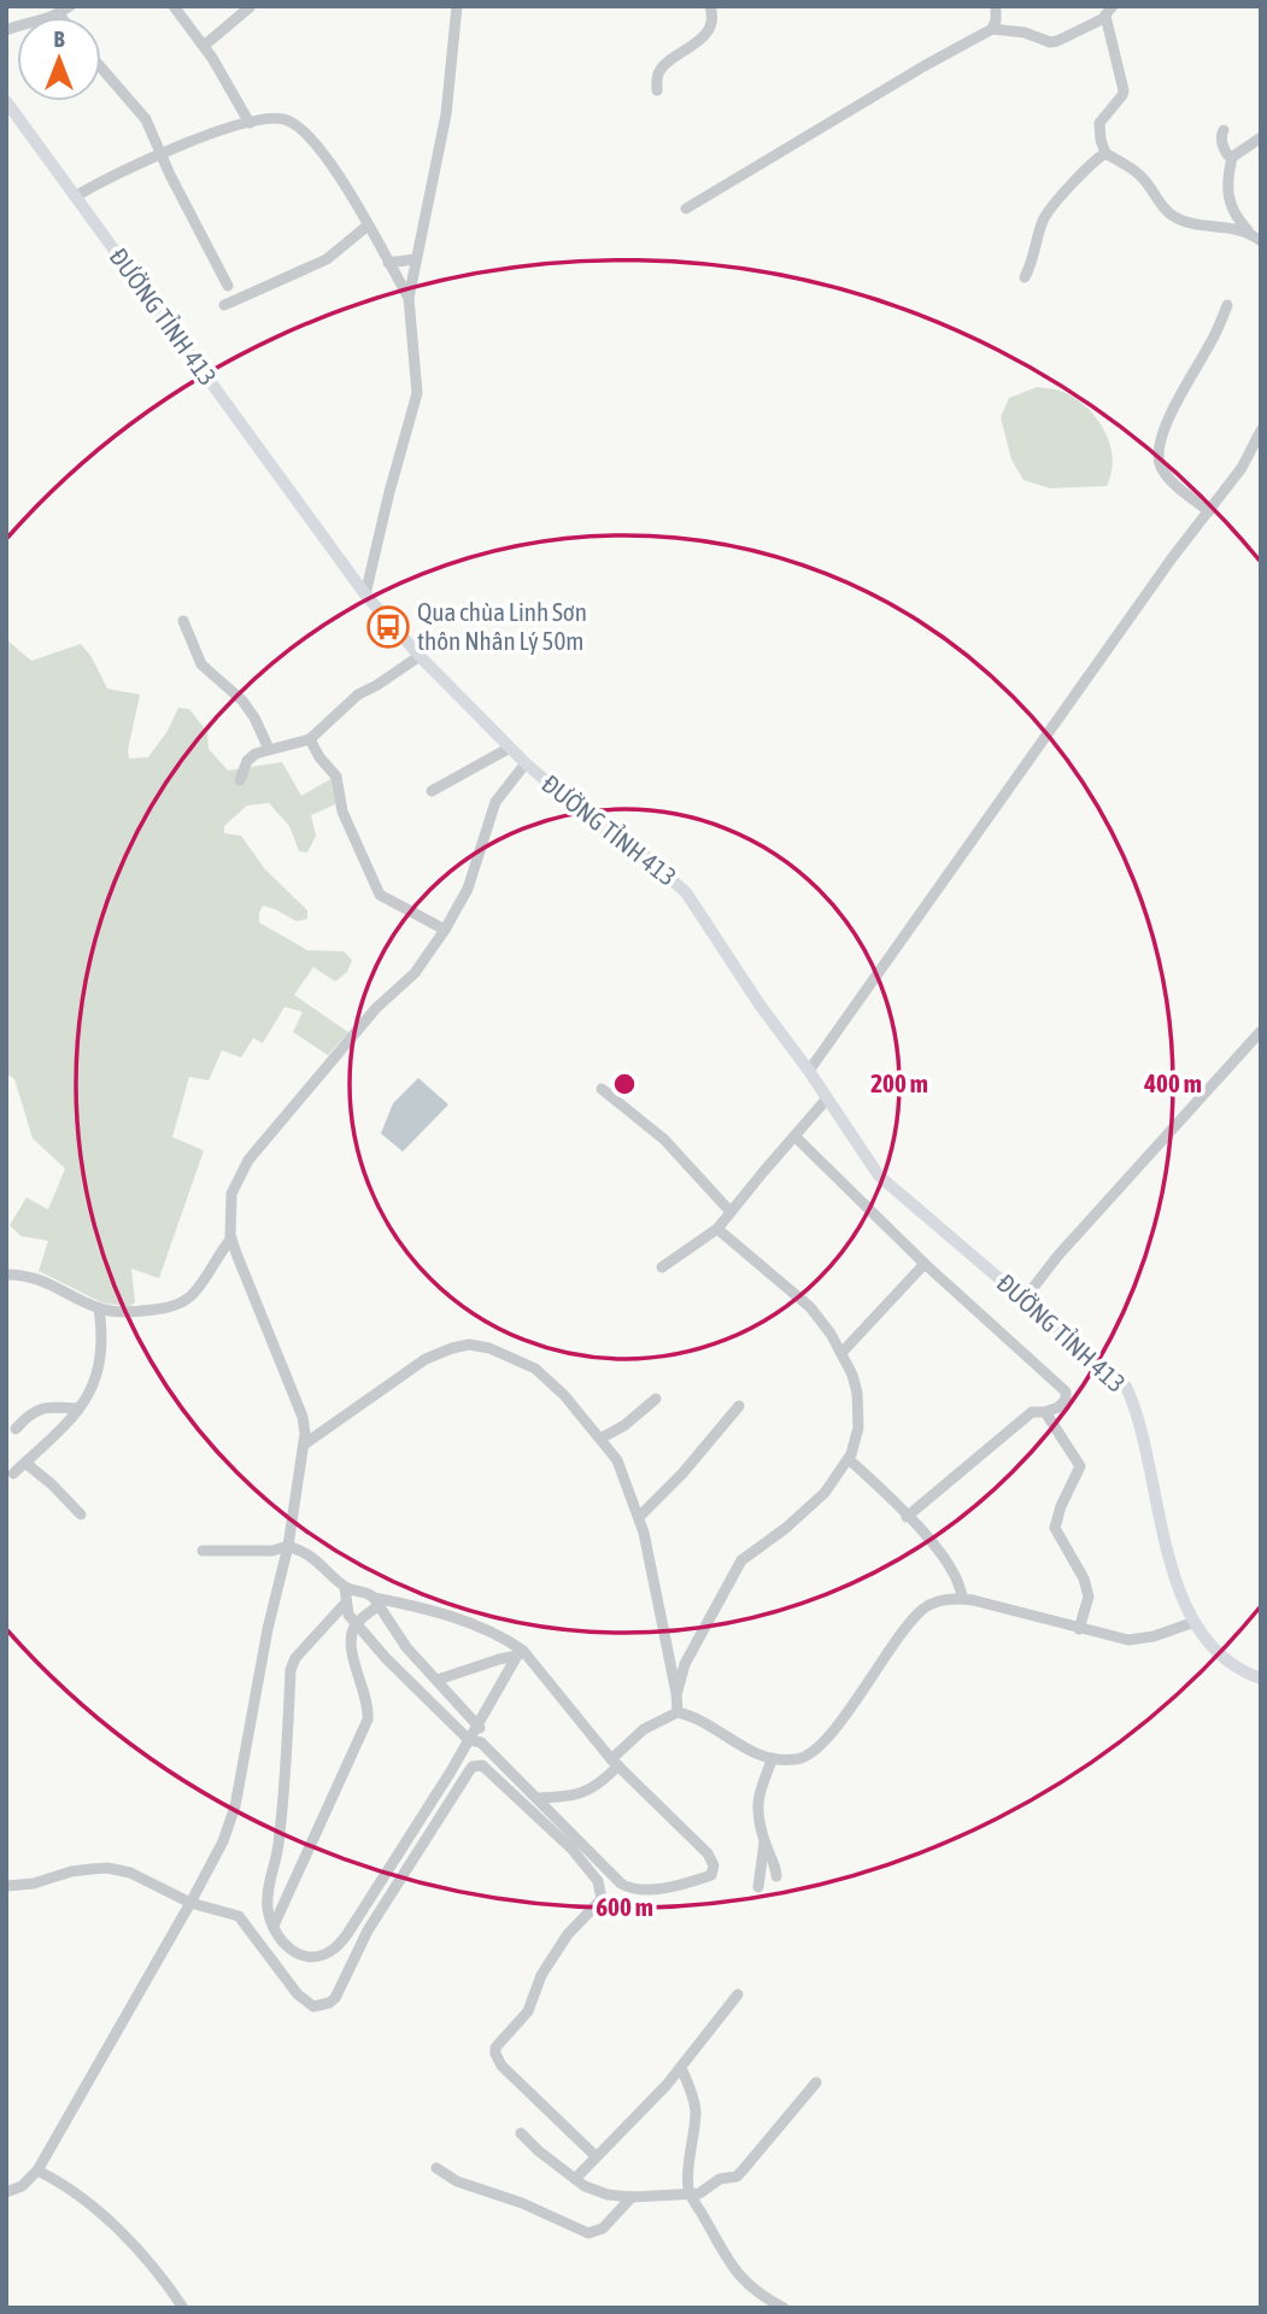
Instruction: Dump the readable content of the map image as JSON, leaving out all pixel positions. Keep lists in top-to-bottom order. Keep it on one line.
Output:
{"streets":{"main road":["ĐƯỜNG TỈNH 413"]},"places":{"bus stop":["Qua chùa Linh Sơn thôn Nhân Lý 50m"]},"north":"top","rings":["200 m","400 m","600 m"]}
